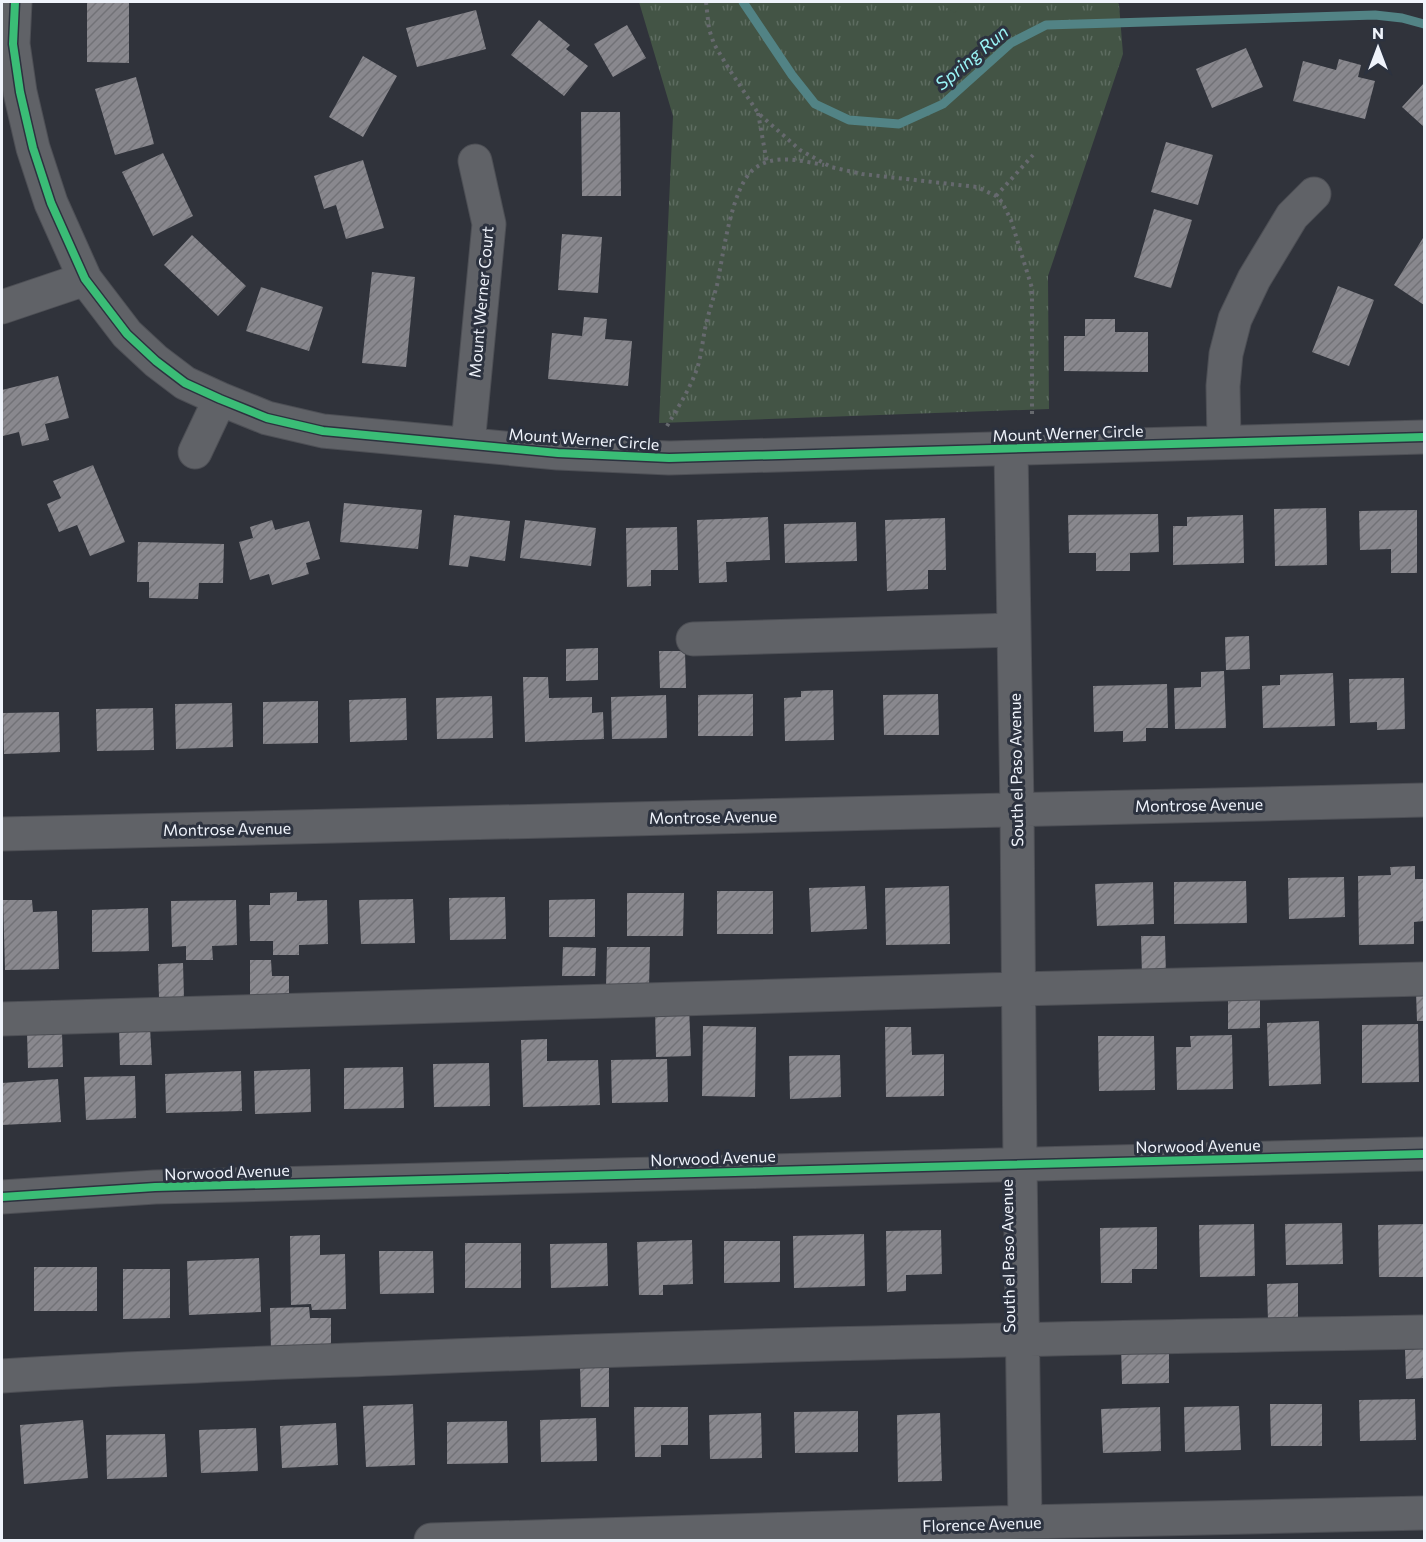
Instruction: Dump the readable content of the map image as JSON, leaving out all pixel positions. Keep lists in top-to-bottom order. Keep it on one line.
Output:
{"streets":{"street":["Mount Werner Court","Mount Werner Circle","South el Paso Avenue","Montrose Avenue","Norwood Avenue","Florence Avenue"]},"crossings":[["Mount Werner Court","Mount Werner Circle"],["Mount Werner Circle","South el Paso Avenue"],["South el Paso Avenue","Montrose Avenue"],["South el Paso Avenue","Norwood Avenue"],["South el Paso Avenue","Florence Avenue"]],"water":["Spring Run"],"north":"top"}
